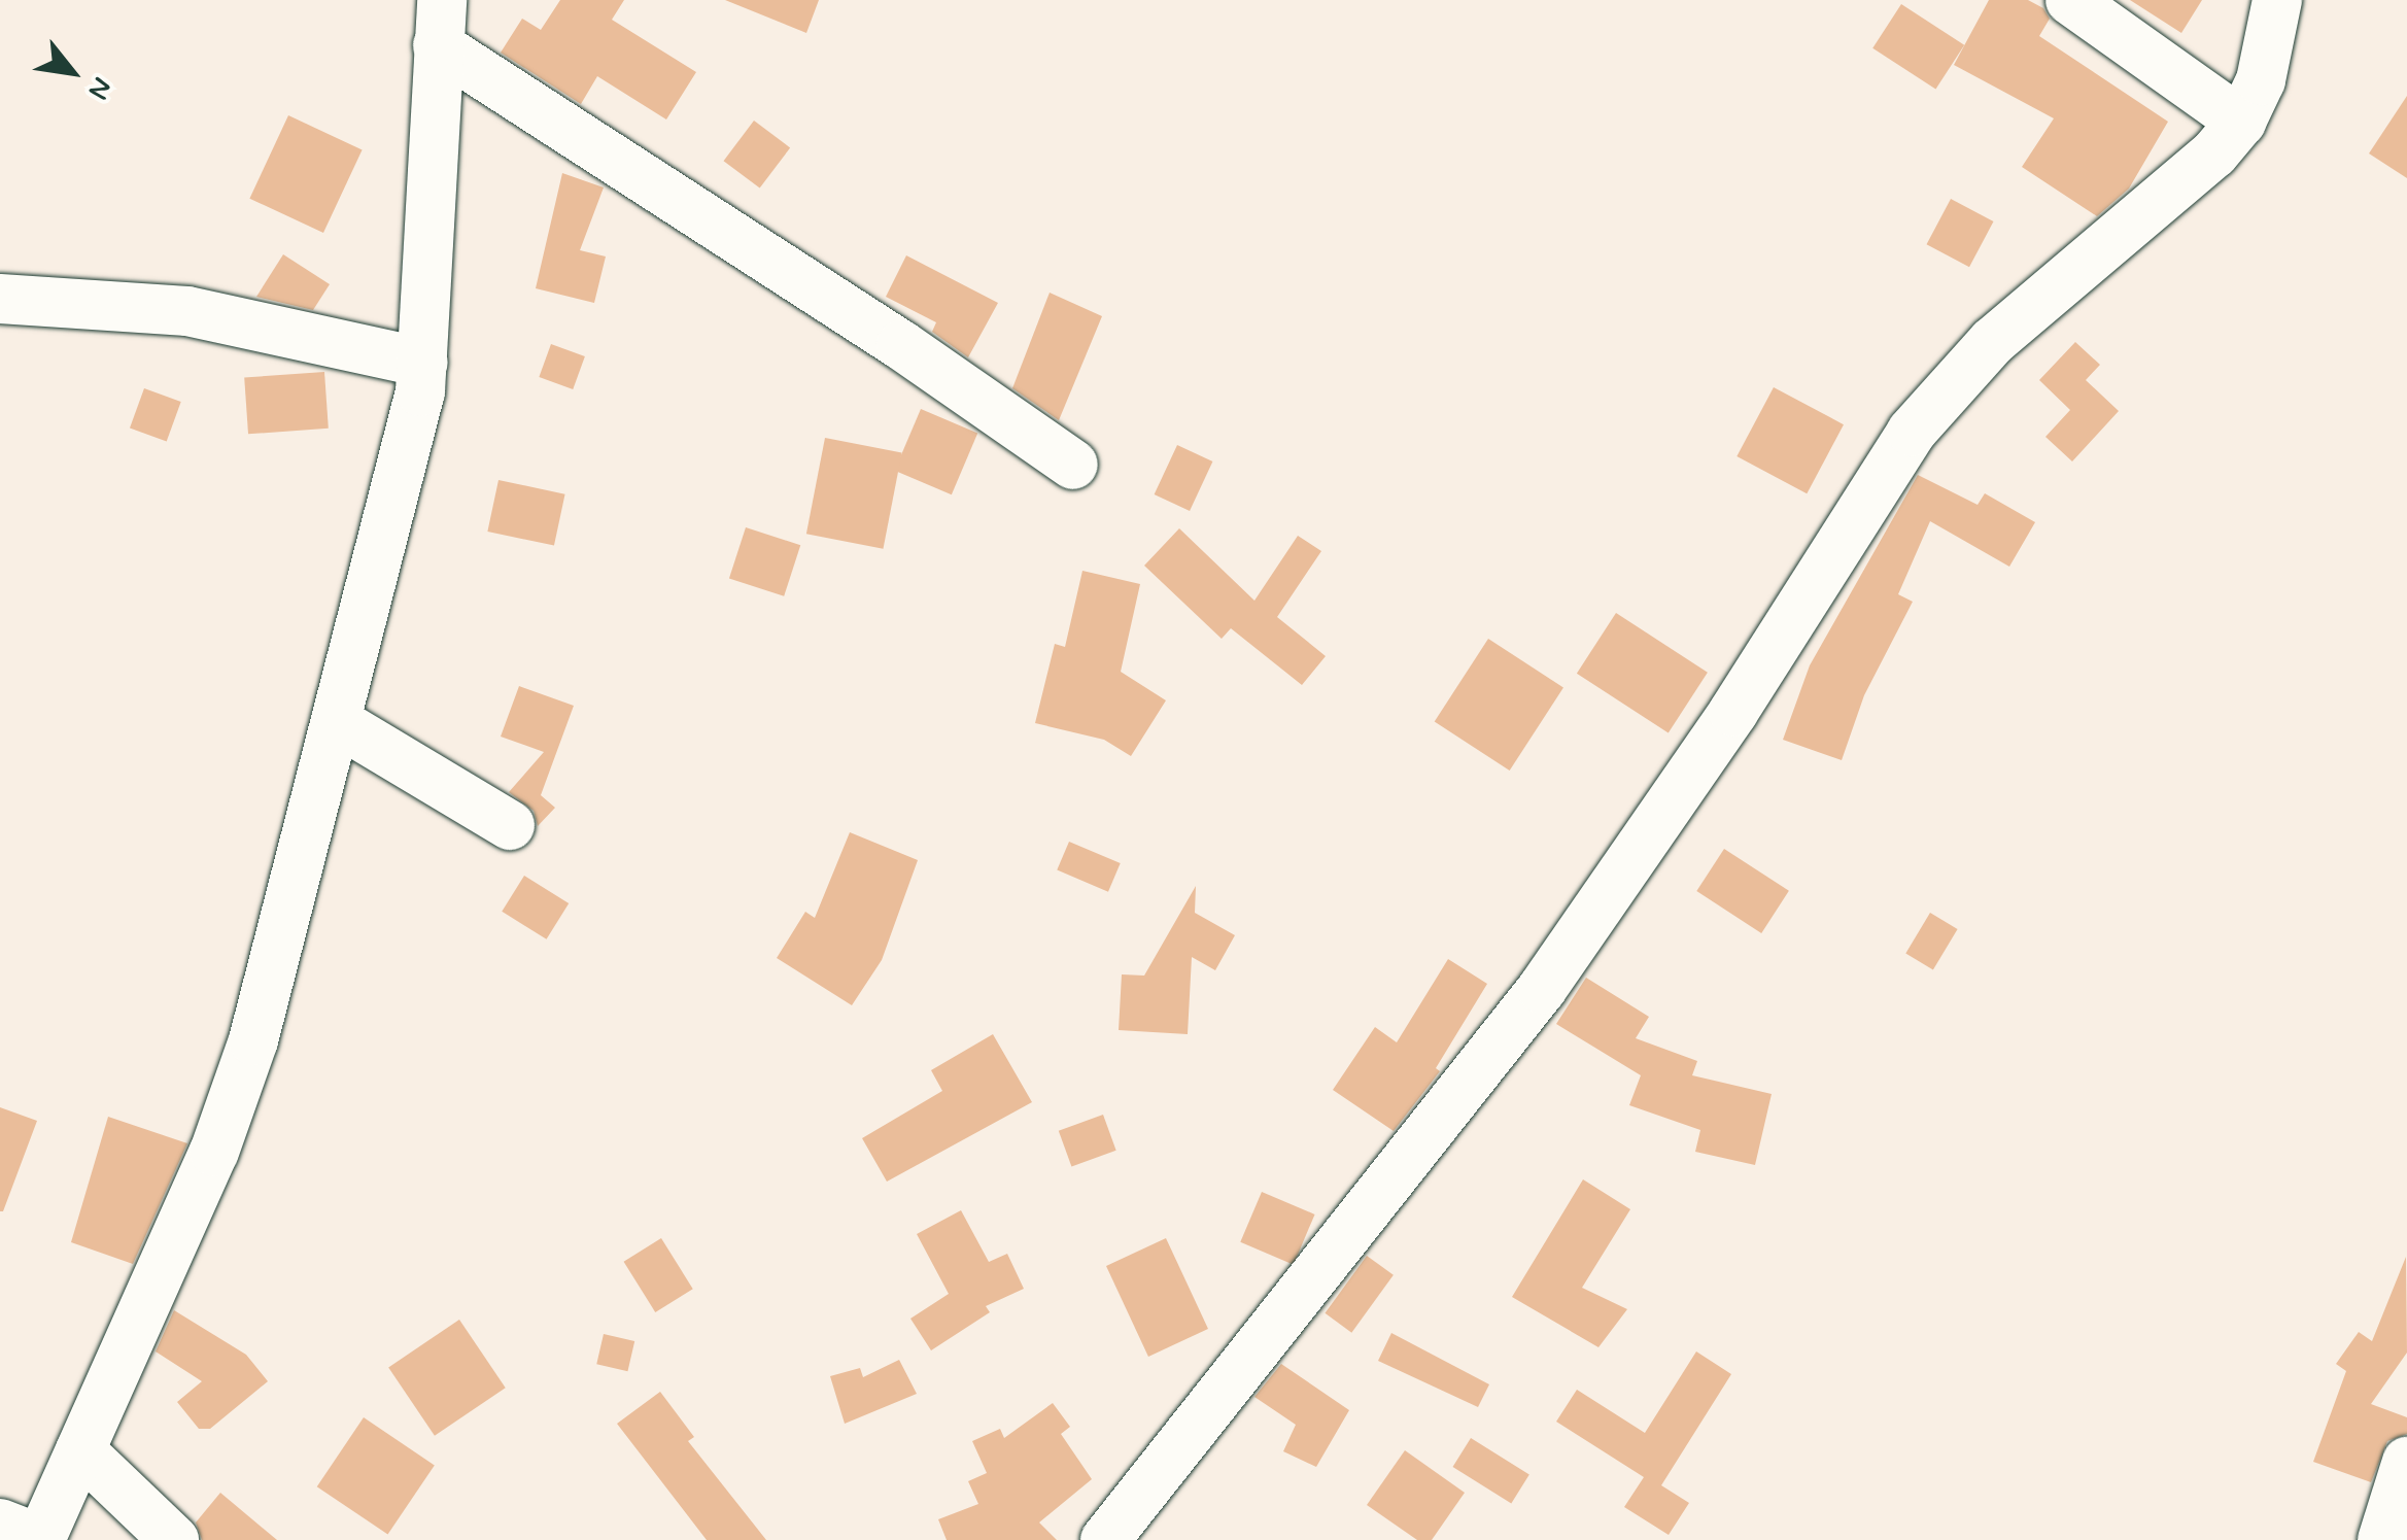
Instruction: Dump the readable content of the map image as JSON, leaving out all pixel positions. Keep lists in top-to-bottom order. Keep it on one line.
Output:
{"north":"bottom right"}
